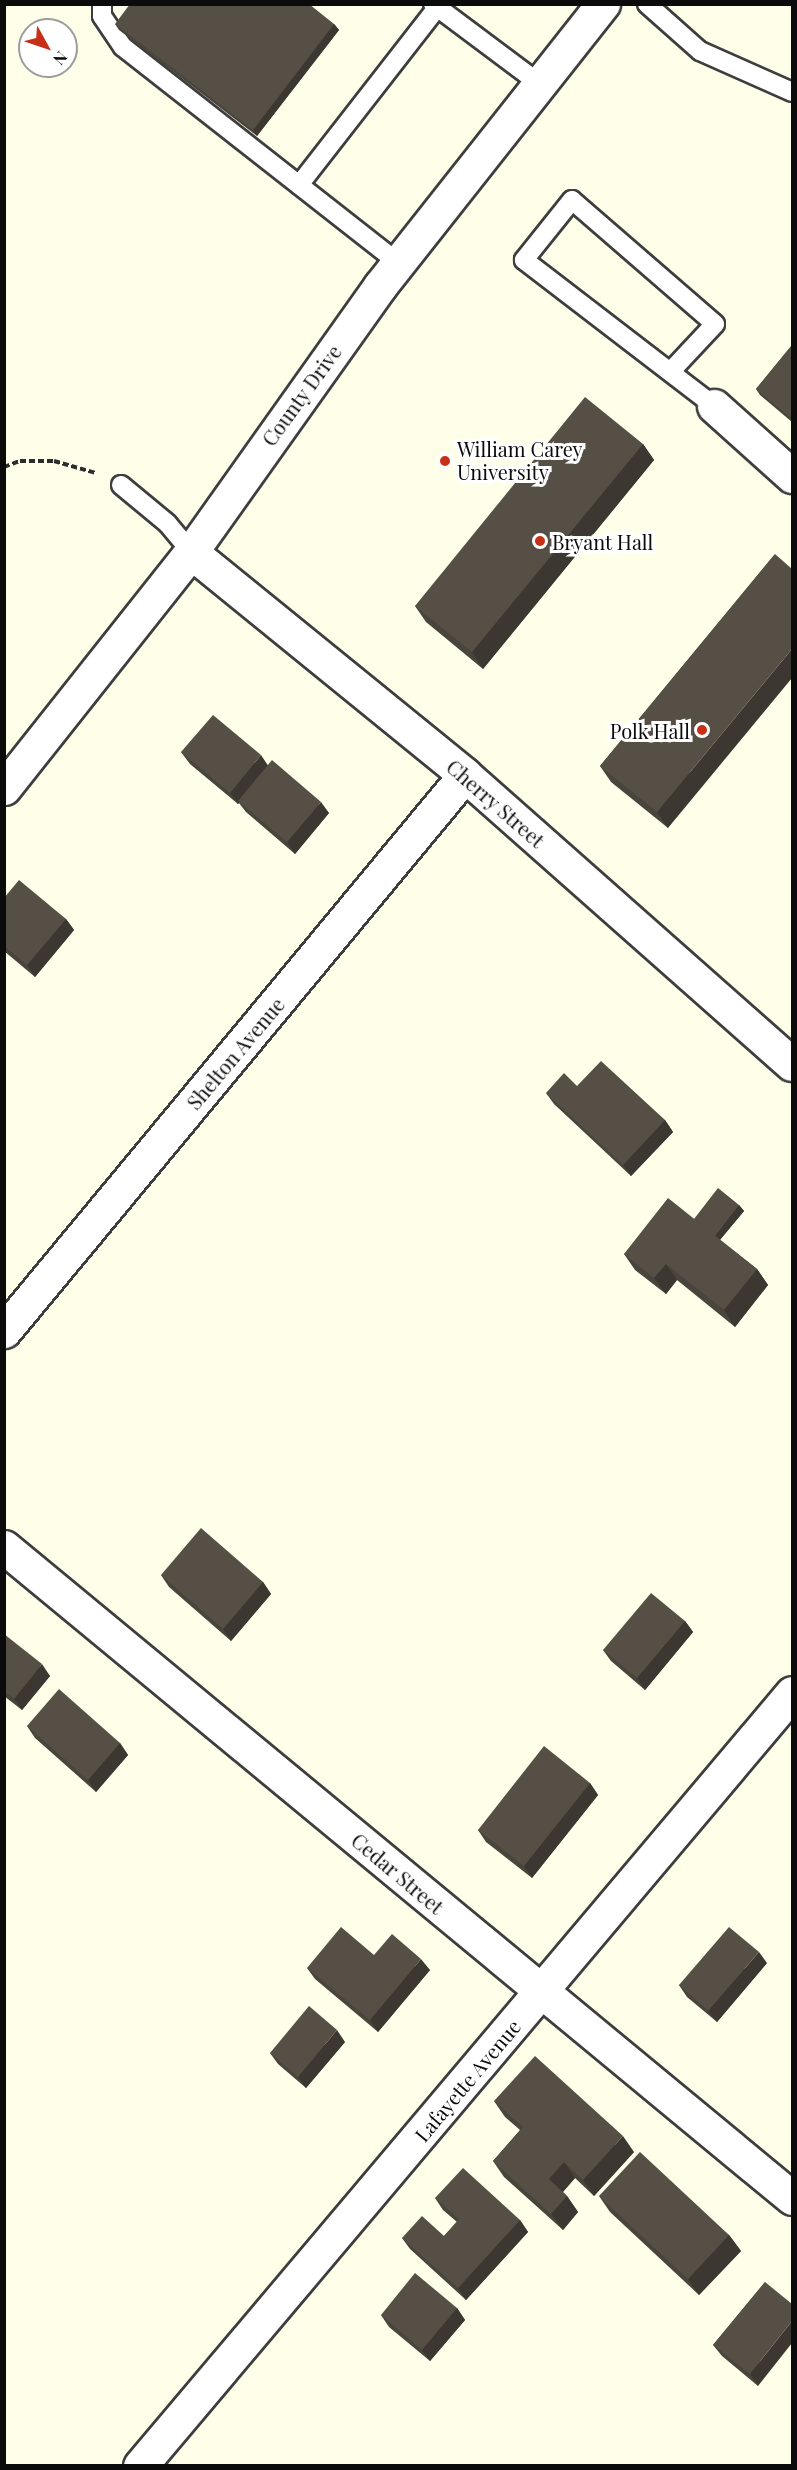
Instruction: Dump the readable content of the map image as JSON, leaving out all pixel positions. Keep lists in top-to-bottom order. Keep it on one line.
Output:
{"streets":{"street":["County Drive","Cherry Street","Shelton Avenue","Cedar Street","Lafayette Avenue"]},"crossings":[["County Drive","Cherry Street"],["Cherry Street","Shelton Avenue"],["Cedar Street","Lafayette Avenue"]],"places":["William Carey University","Bryant Hall","Polk Hall"],"north":"bottom right"}
